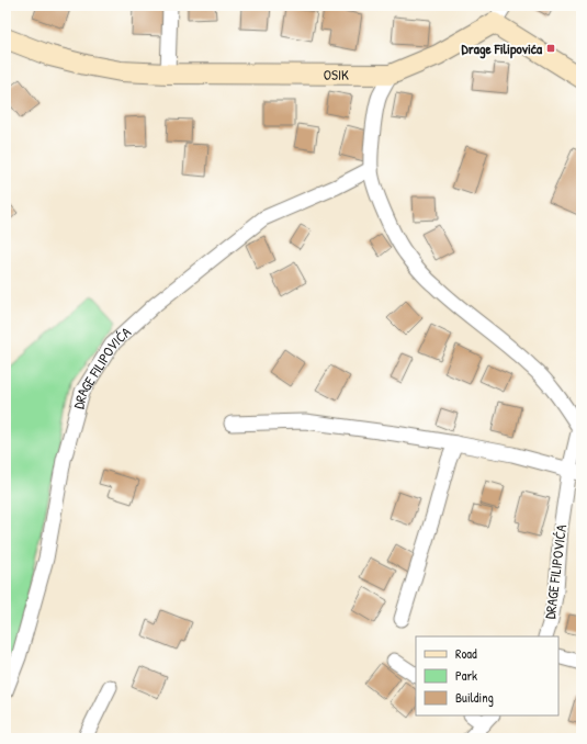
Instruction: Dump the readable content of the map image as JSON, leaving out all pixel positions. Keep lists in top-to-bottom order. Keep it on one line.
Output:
{"streets":{"main road":["OSIK"],"street":["DRAGE FILIPOVIĆA"]},"crossings":[["OSIK","DRAGE FILIPOVIĆA"]],"places":{"transit":["Drage Filipovića"]},"legend":["Road","Park","Building"]}
